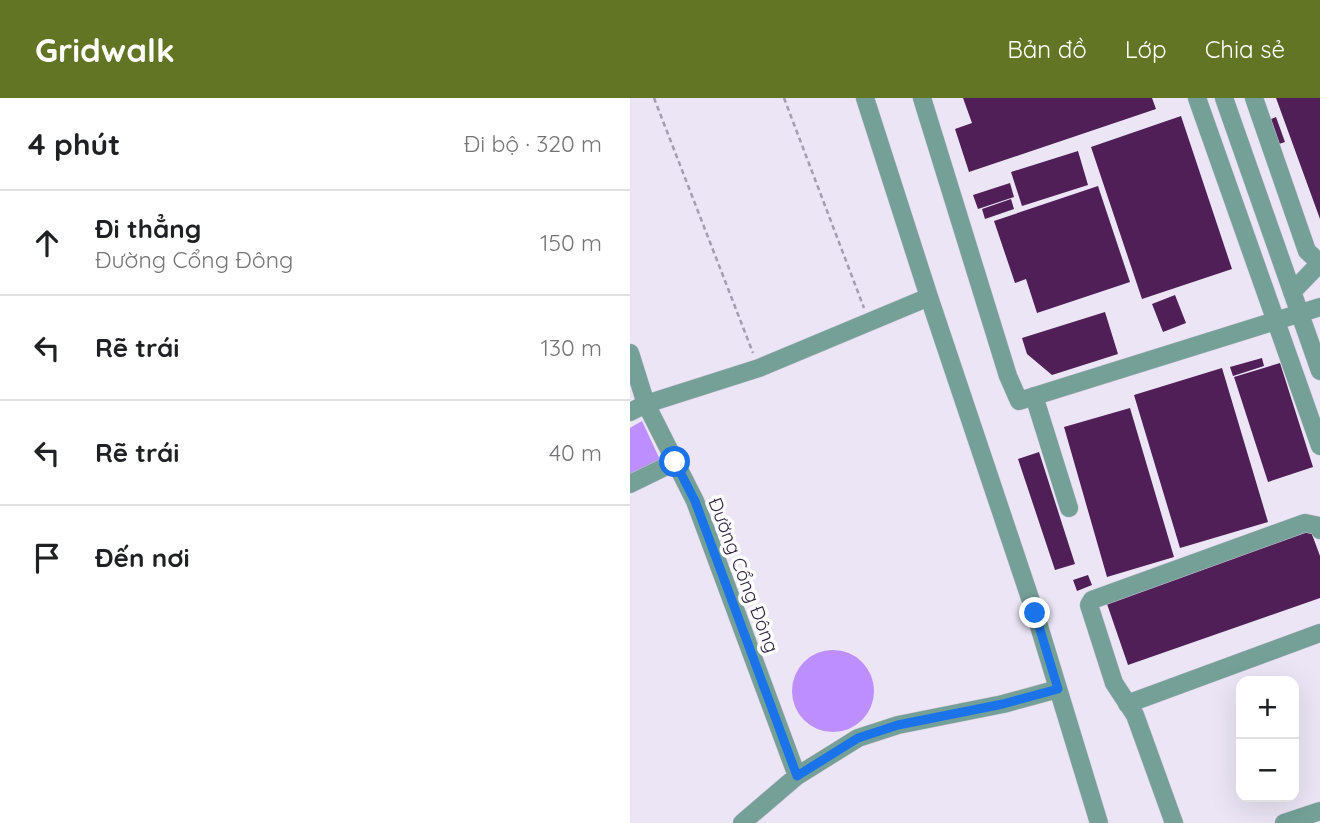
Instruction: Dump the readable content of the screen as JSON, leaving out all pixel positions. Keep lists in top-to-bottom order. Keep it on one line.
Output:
{"streets":{"street":["Đường Cổng Đông"]},"page":{"header":"Gridwalk","nav":["Bản đồ","Lớp","Chia sẻ"],"heading":["4 phút","Đi bộ · 320 m"],"list":[["Đi thẳng","Đường Cổng Đông","150 m"],["Rẽ trái","130 m"],["Rẽ trái","40 m"],"Đến nơi"],"map_buttons":["+","−"]}}
